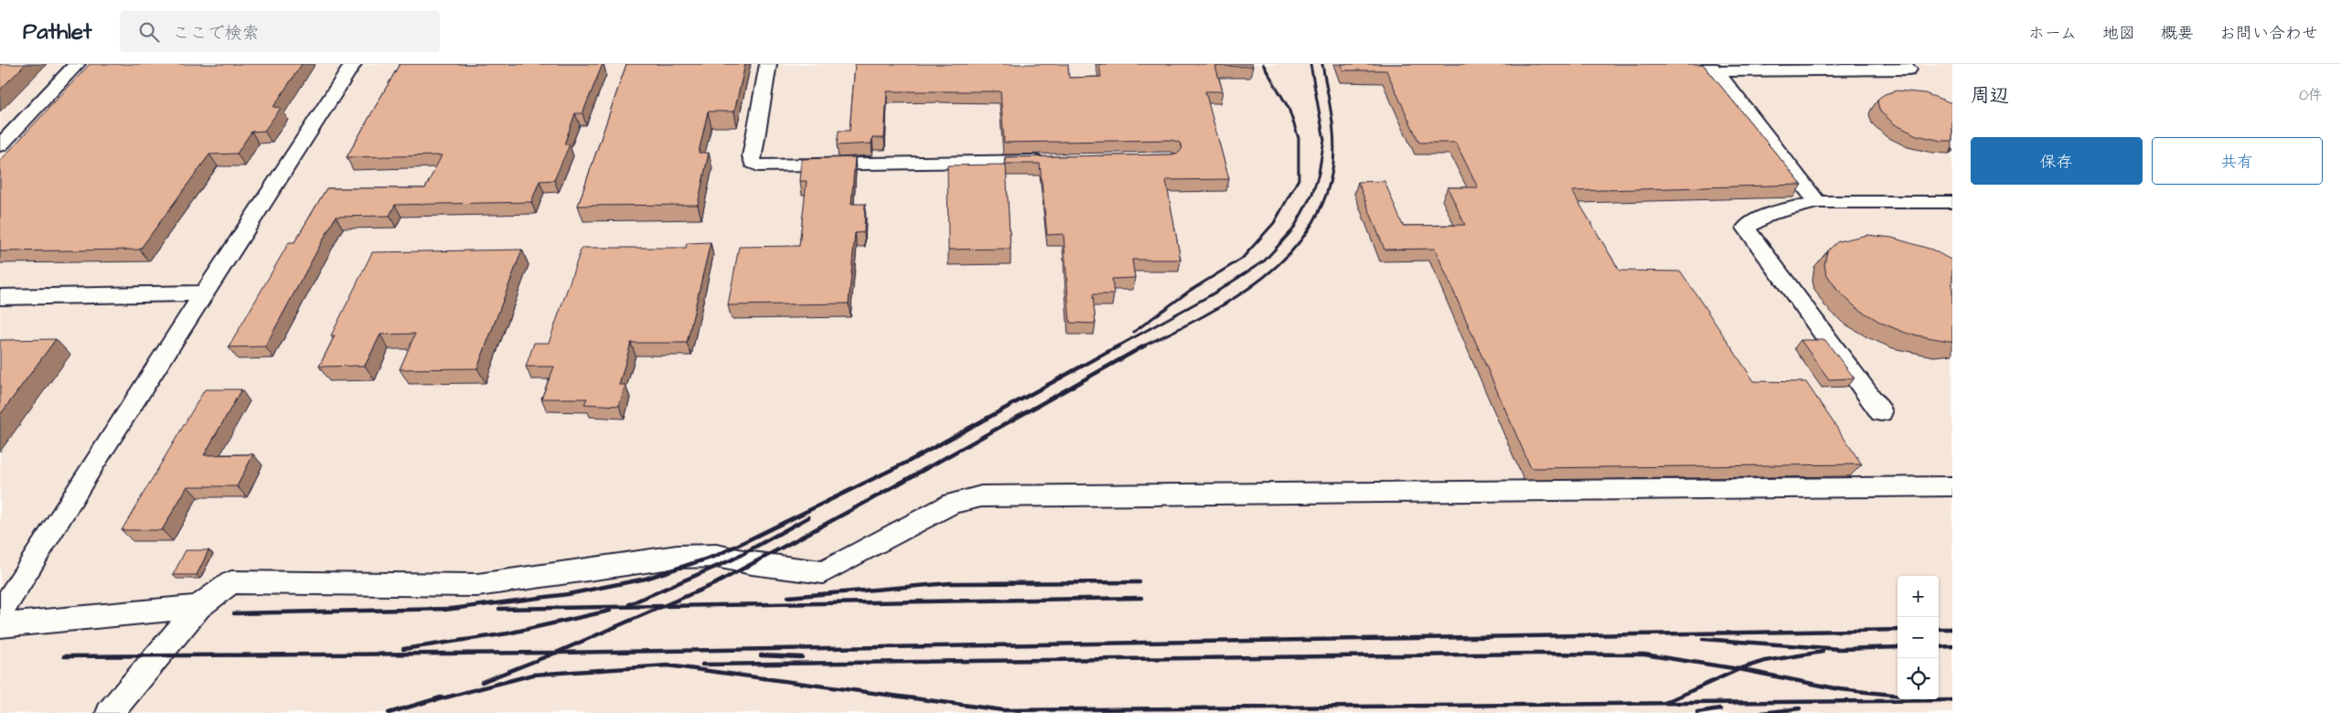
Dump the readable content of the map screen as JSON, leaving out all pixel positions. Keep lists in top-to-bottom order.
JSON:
{
  "page": {
    "header": "Pathlet",
    "search": "ここで検索",
    "nav": [
      "ホーム",
      "地図",
      "概要",
      "お問い合わせ"
    ],
    "heading": ["周辺", "0件"],
    "buttons": ["保存", "共有"],
    "map_buttons": ["+", "−"]
  }
}
